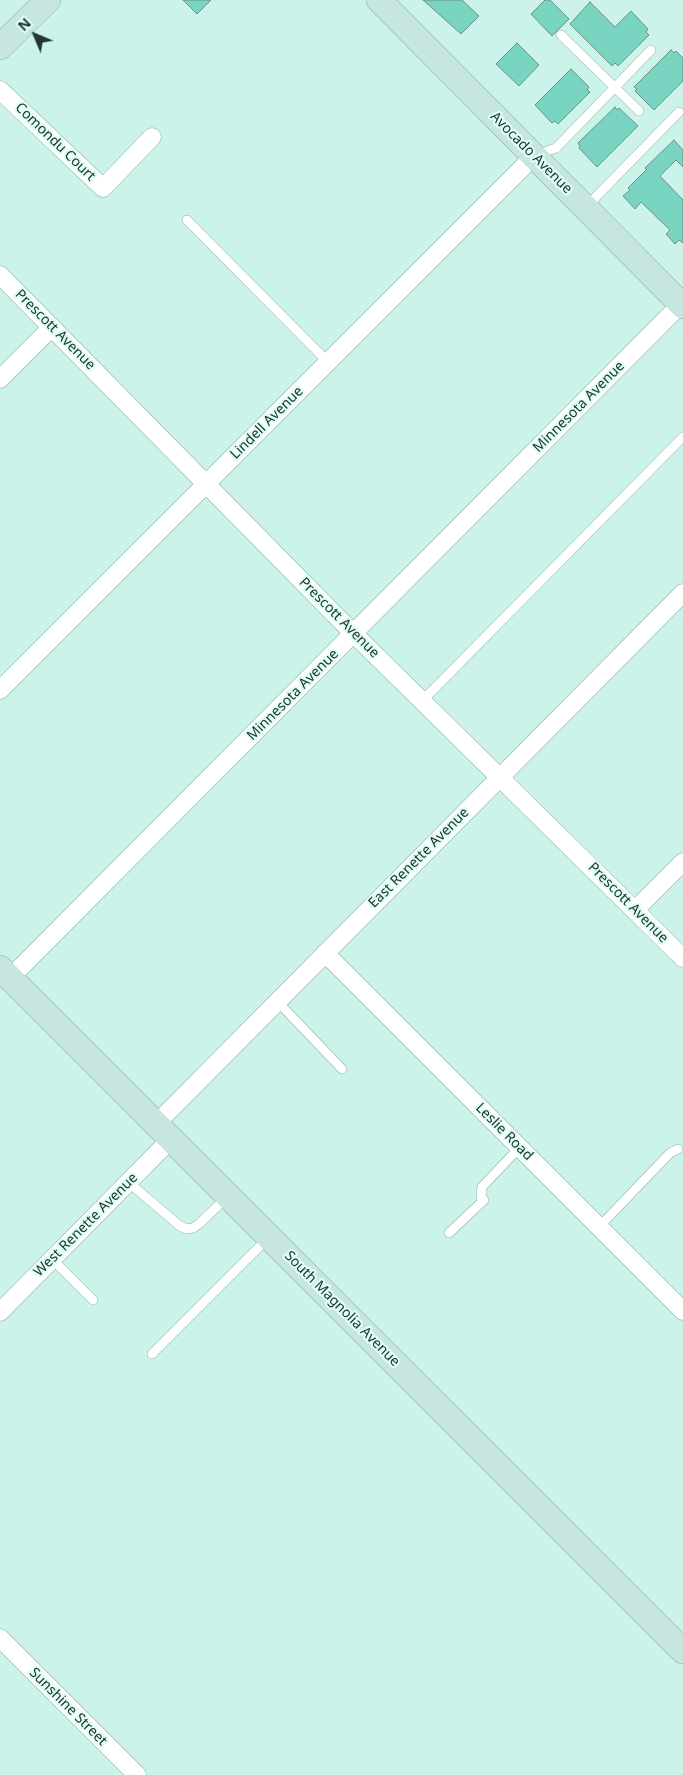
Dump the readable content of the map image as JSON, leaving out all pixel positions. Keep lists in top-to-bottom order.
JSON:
{
  "streets": {
    "main road": ["Avocado Avenue", "South Magnolia Avenue"],
    "street": [
      "Comondu Court",
      "Prescott Avenue",
      "Minnesota Avenue",
      "Lindell Avenue",
      "East Renette Avenue",
      "Leslie Road",
      "West Renette Avenue",
      "Sunshine Street"
    ]
  },
  "crossings": [
    ["Avocado Avenue", "Minnesota Avenue"],
    ["Avocado Avenue", "Lindell Avenue"],
    ["Prescott Avenue", "Minnesota Avenue"],
    ["Prescott Avenue", "Lindell Avenue"],
    ["Prescott Avenue", "East Renette Avenue"],
    ["Minnesota Avenue", "South Magnolia Avenue"],
    ["East Renette Avenue", "Leslie Road"],
    ["East Renette Avenue", "West Renette Avenue"],
    ["East Renette Avenue", "South Magnolia Avenue"],
    ["West Renette Avenue", "South Magnolia Avenue"]
  ],
  "north": "top left"
}
